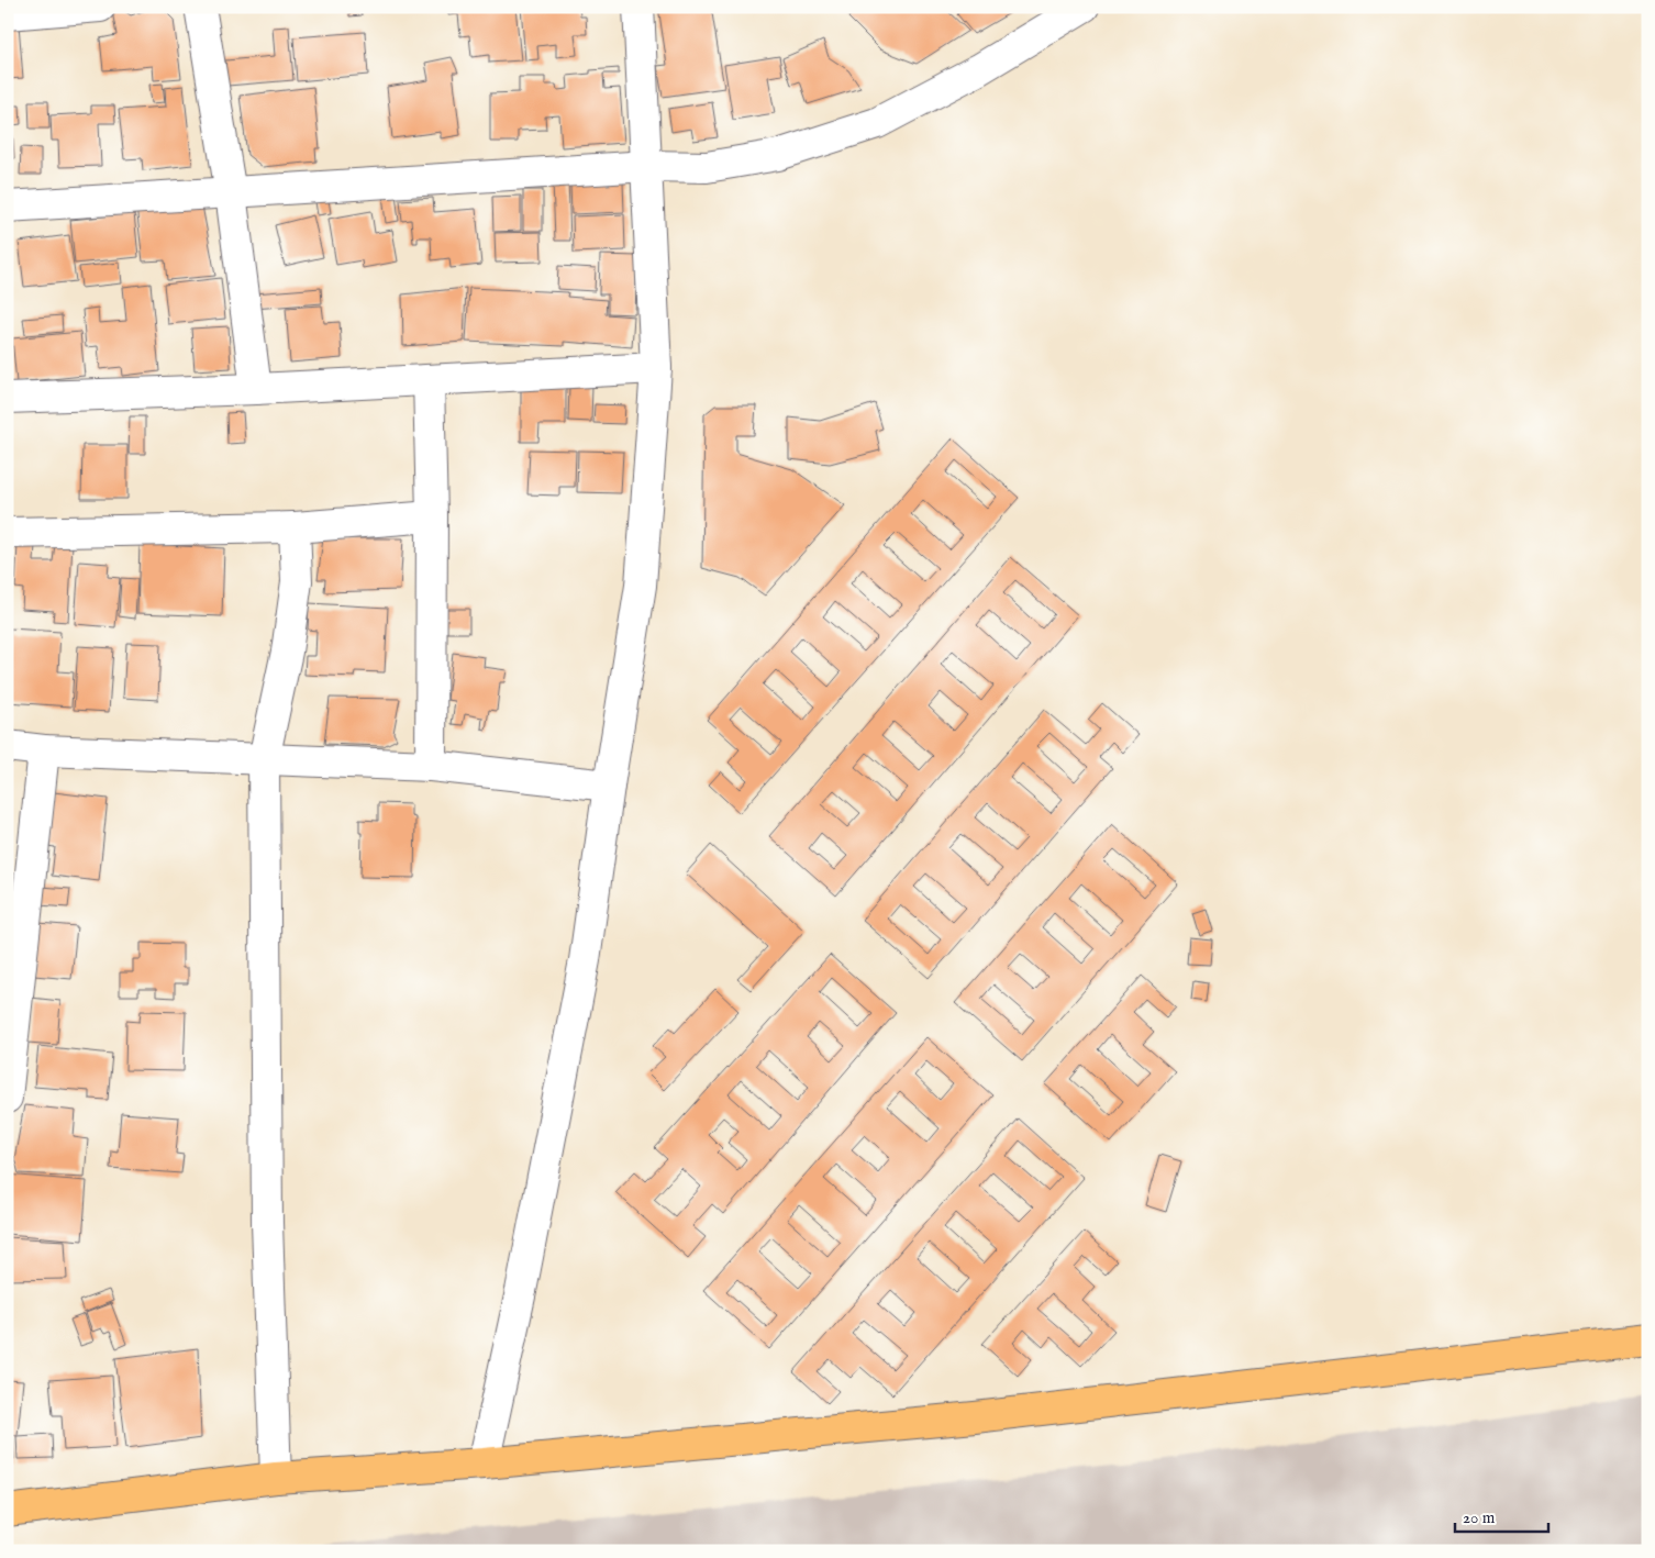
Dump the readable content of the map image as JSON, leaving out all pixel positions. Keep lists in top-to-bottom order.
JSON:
{
  "scale_bar": "20 m"
}
